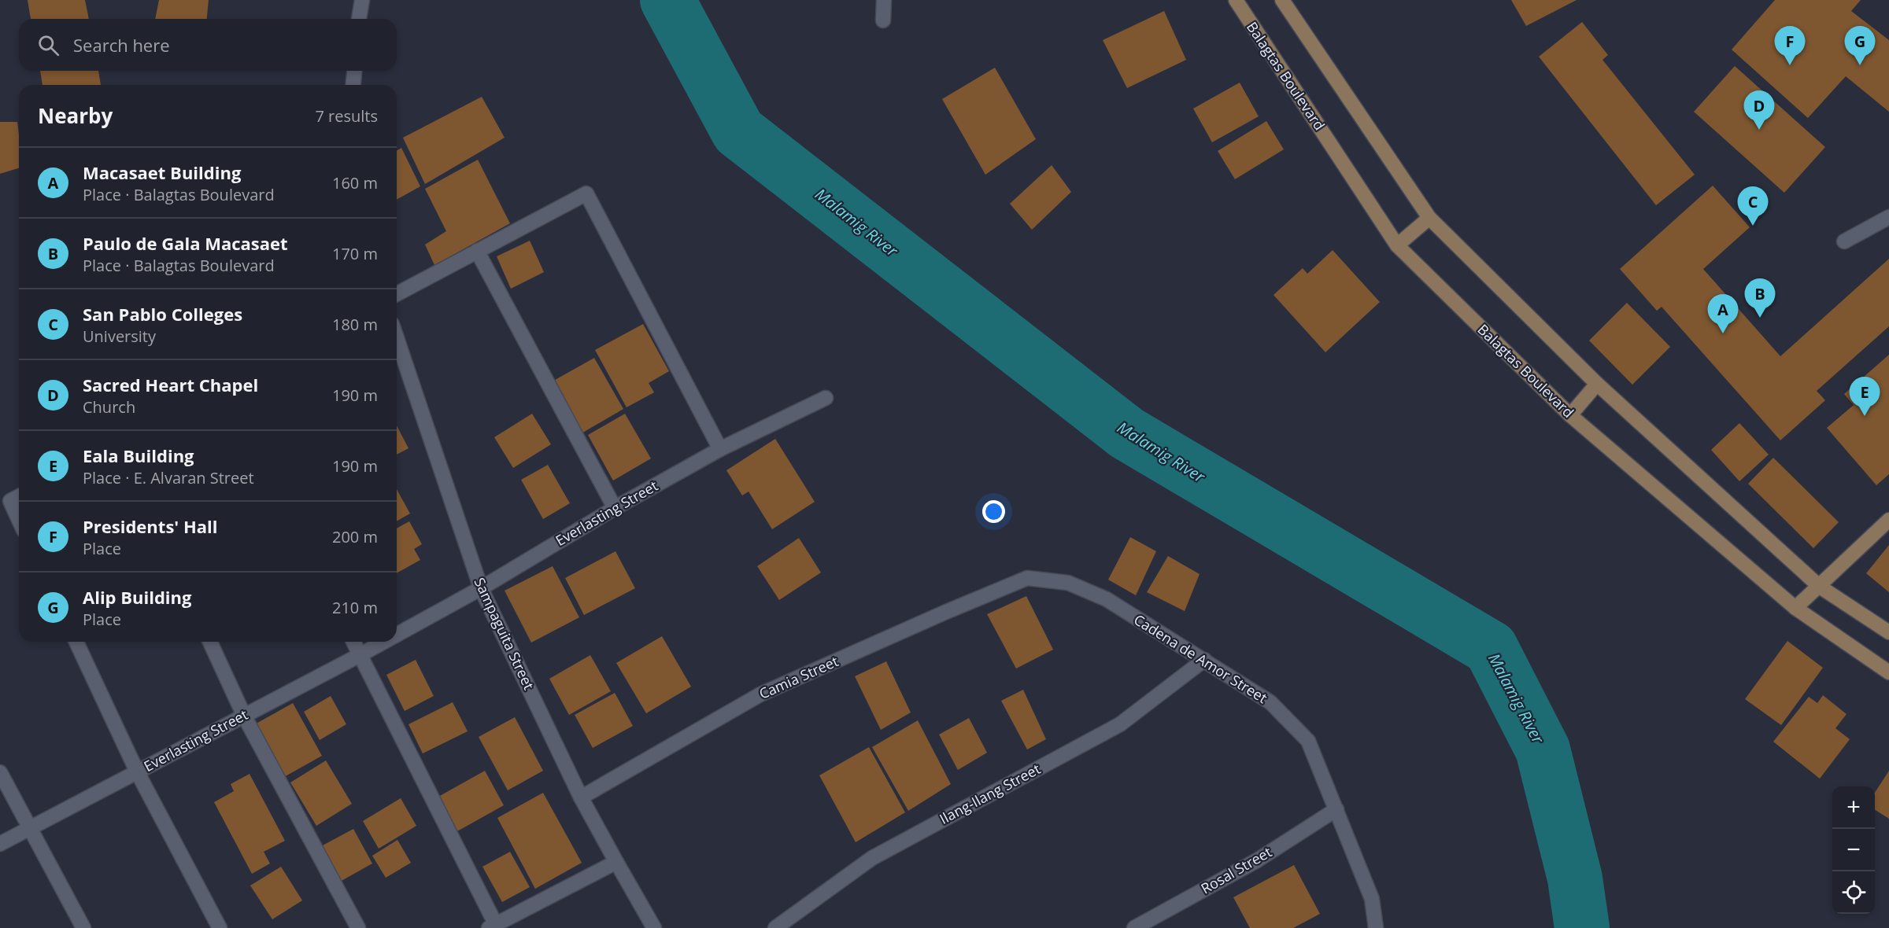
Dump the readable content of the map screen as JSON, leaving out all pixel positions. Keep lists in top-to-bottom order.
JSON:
{
  "streets": {
    "main road": ["Balagtas Boulevard"],
    "street": [
      "Everlasting Street",
      "Sampaguita Street",
      "Cadena de Amor Street",
      "Camia Street",
      "Ilang-Ilang Street",
      "Rosal Street"
    ]
  },
  "crossings": [
    ["Everlasting Street", "Sampaguita Street"],
    ["Sampaguita Street", "Camia Street"],
    ["Cadena de Amor Street", "Camia Street"],
    ["Cadena de Amor Street", "Ilang-Ilang Street"],
    ["Cadena de Amor Street", "Rosal Street"]
  ],
  "water": ["Malamig River"],
  "page": {
    "search": "Search here",
    "pins": [
      "F",
      "G",
      "D",
      "C",
      "B",
      "A",
      "E"
    ],
    "heading": ["Nearby", "7 results"],
    "list": [
      {
        "mark": "A",
        "name": "Macasaet Building",
        "note": "Place · Balagtas Boulevard",
        "value": "160 m"
      },
      {
        "mark": "B",
        "name": "Paulo de Gala Macasaet",
        "note": "Place · Balagtas Boulevard",
        "value": "170 m"
      },
      {
        "mark": "C",
        "name": "San Pablo Colleges",
        "note": "University",
        "value": "180 m"
      },
      {
        "mark": "D",
        "name": "Sacred Heart Chapel",
        "note": "Church",
        "value": "190 m"
      },
      {
        "mark": "E",
        "name": "Eala Building",
        "note": "Place · E. Alvaran Street",
        "value": "190 m"
      },
      {
        "mark": "F",
        "name": "Presidents' Hall",
        "note": "Place",
        "value": "200 m"
      },
      {
        "mark": "G",
        "name": "Alip Building",
        "note": "Place",
        "value": "210 m"
      }
    ],
    "map_buttons": ["+", "−"]
  }
}
